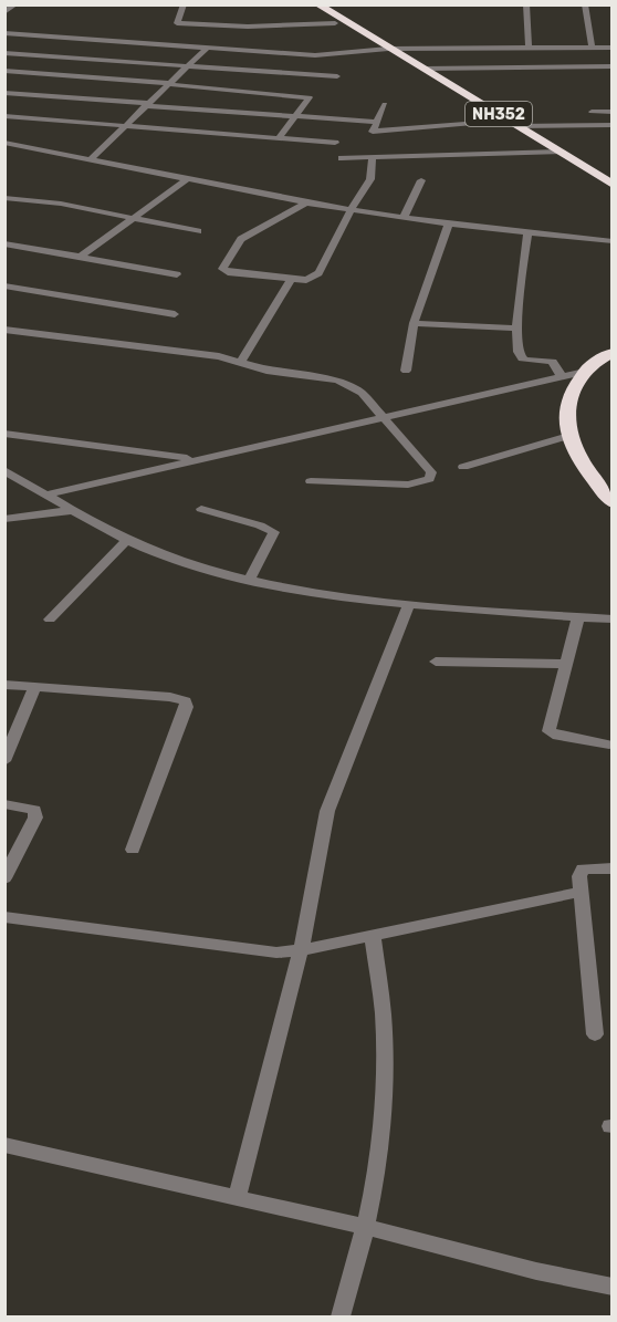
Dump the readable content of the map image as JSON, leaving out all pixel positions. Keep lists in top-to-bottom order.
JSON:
{
  "streets": {
    "highway": ["NH352"]
  }
}
